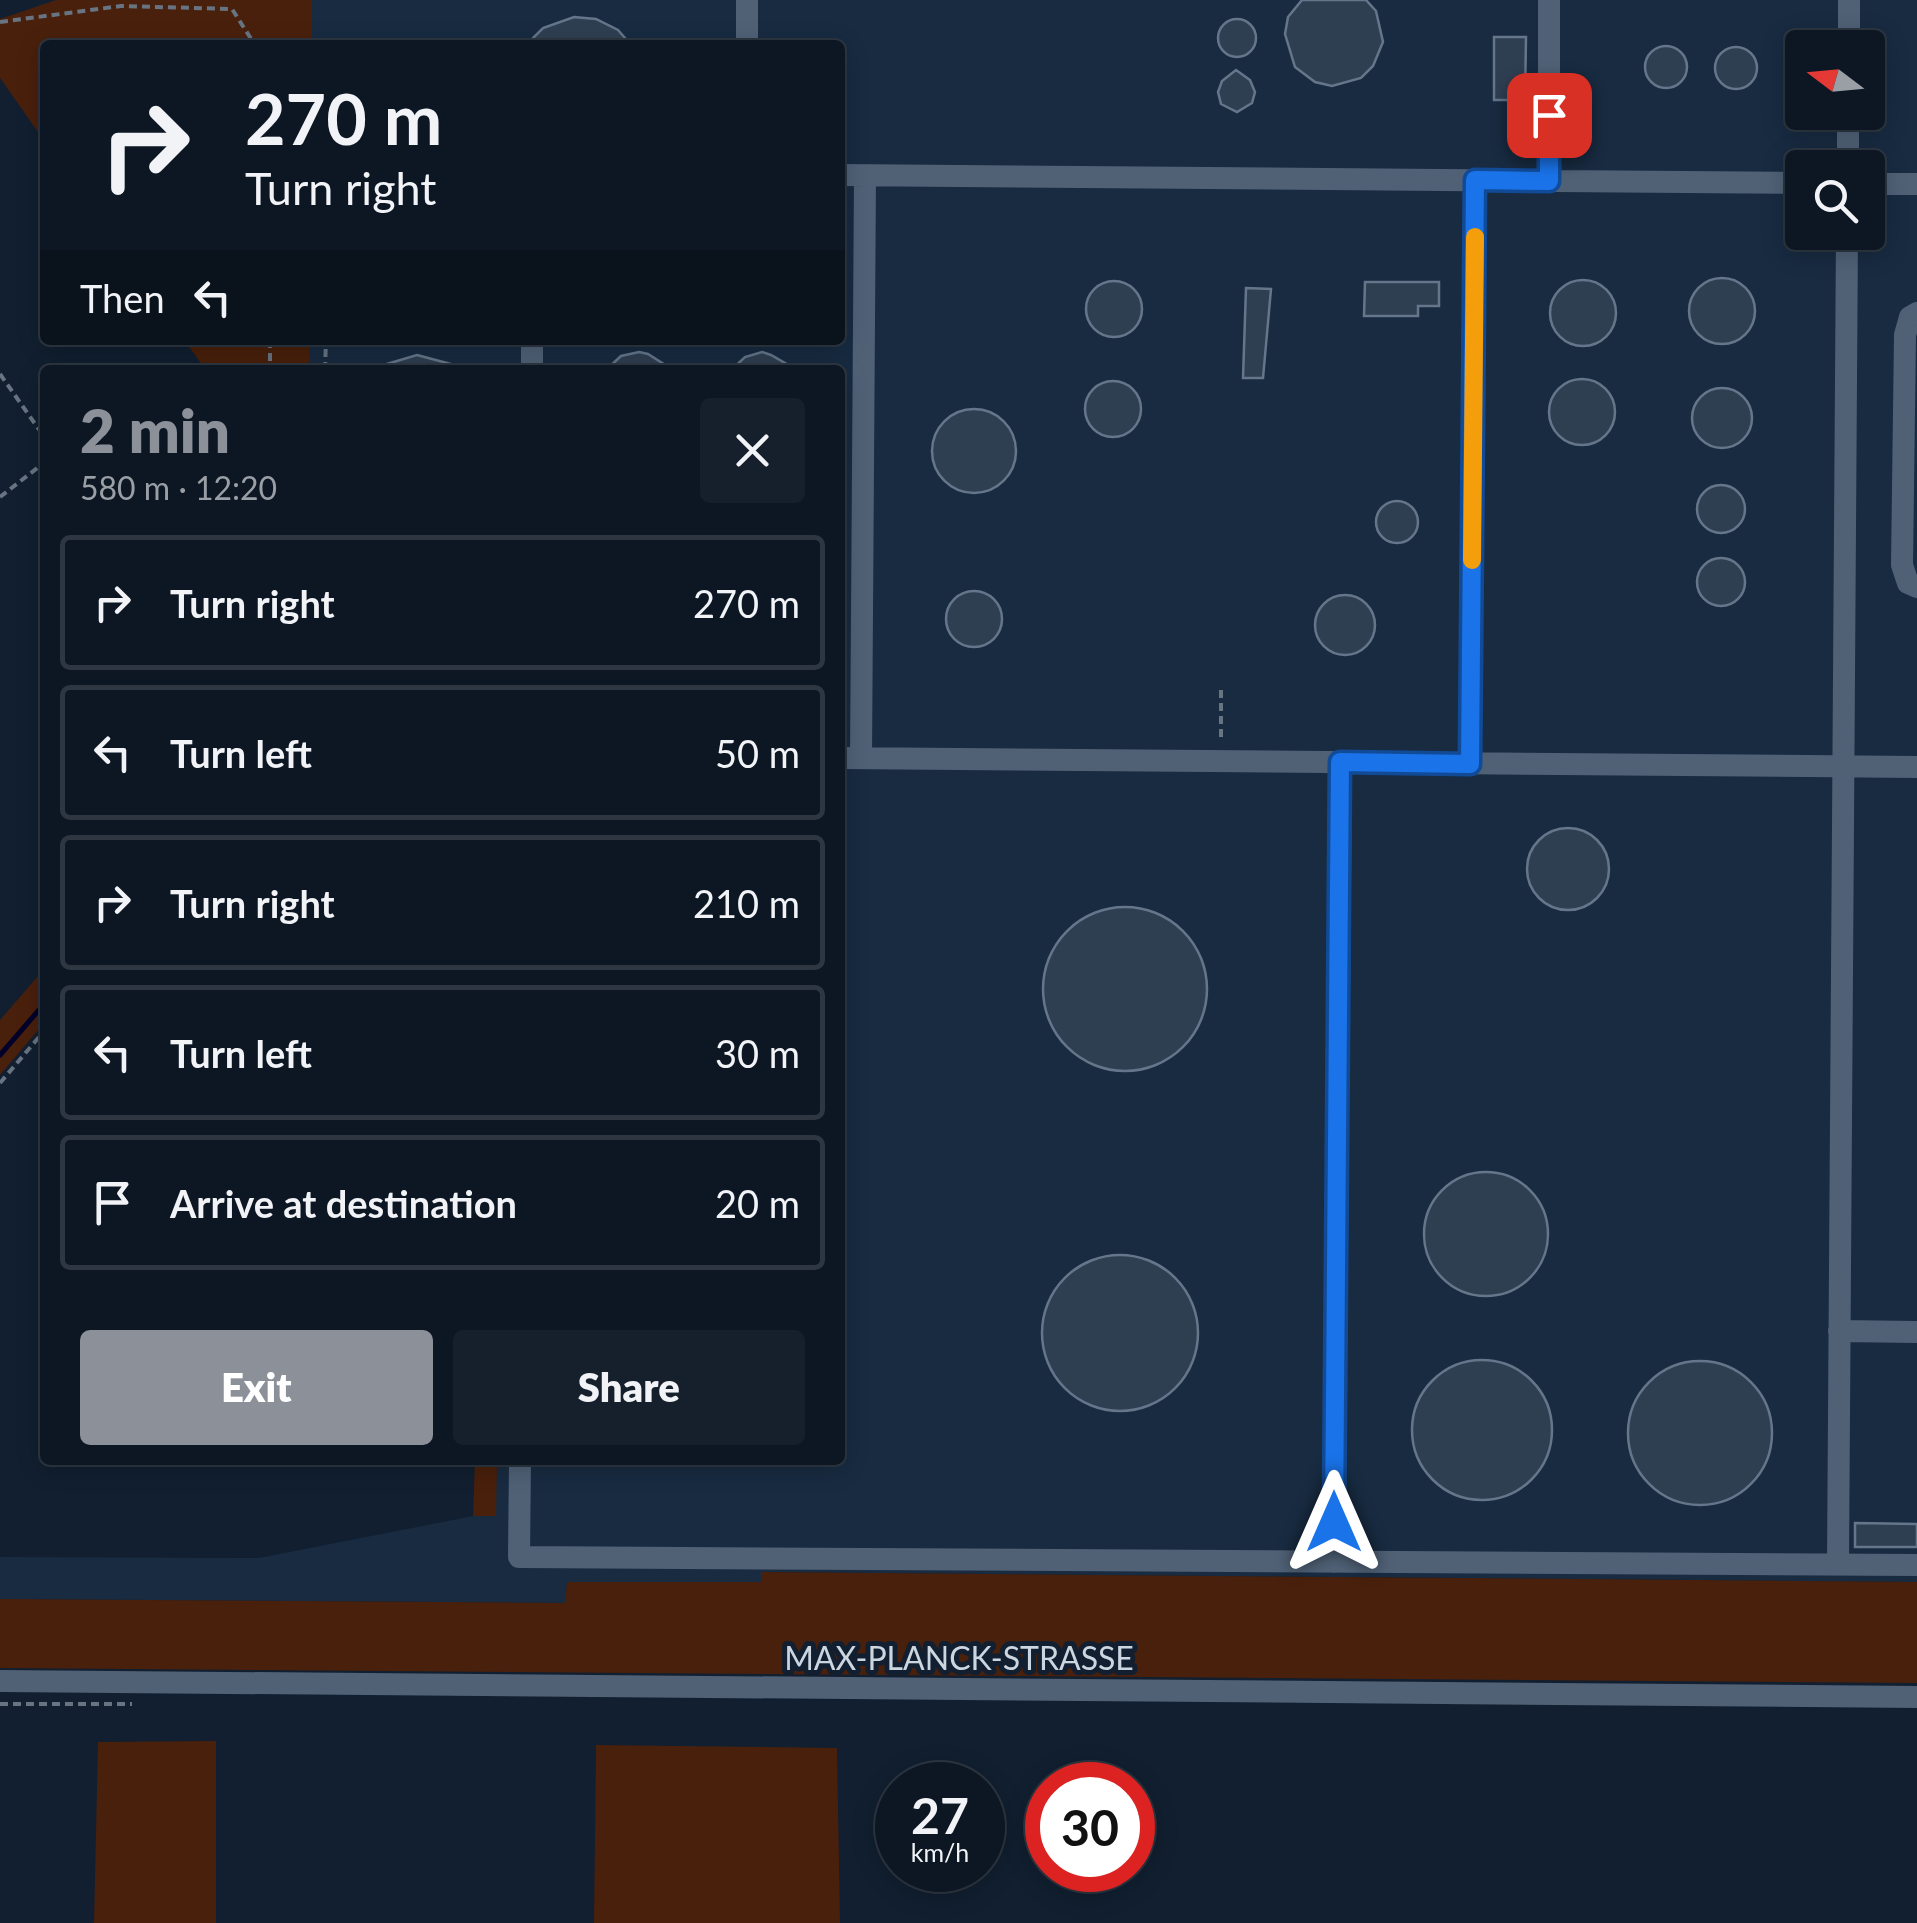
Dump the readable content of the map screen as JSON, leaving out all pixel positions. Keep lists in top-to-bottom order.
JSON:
{
  "streets": {
    "street": ["MAX-PLANCK-STRASSE"]
  },
  "north": "left",
  "page": {
    "turn": ["270 m", "Turn right"],
    "then": "Then",
    "heading": ["2 min", "580 m · 12:20"],
    "list": [
      {
        "name": "Turn right",
        "value": "270 m"
      },
      {
        "name": "Turn left",
        "value": "50 m"
      },
      {
        "name": "Turn right",
        "value": "210 m"
      },
      {
        "name": "Turn left",
        "value": "30 m"
      },
      {
        "name": "Arrive at destination",
        "value": "20 m"
      }
    ],
    "buttons": ["Exit", "Share"],
    "speed": "27 km/h",
    "limit": "30"
  }
}
